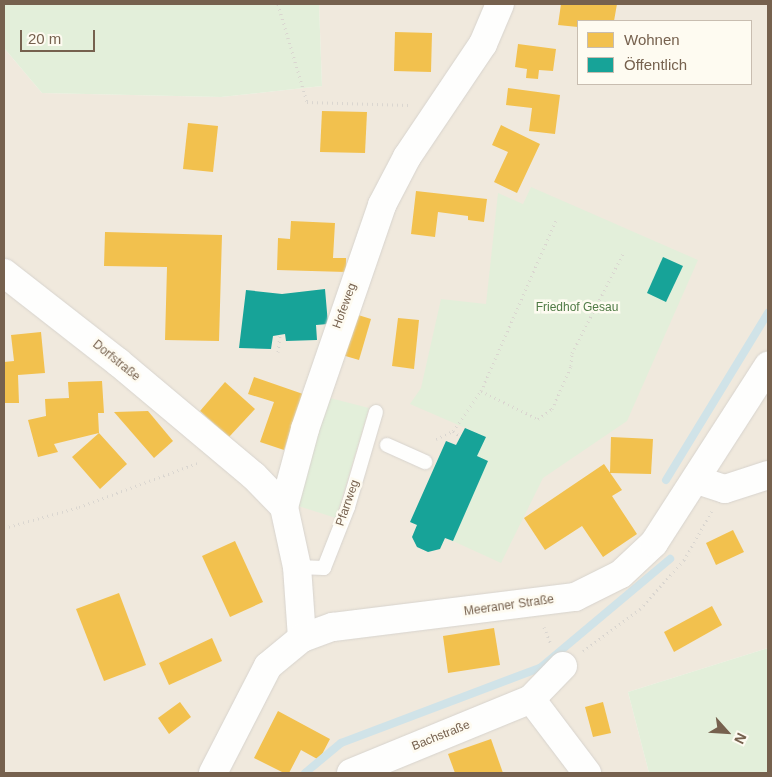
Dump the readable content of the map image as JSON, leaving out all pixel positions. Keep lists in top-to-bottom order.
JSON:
{
  "streets": {
    "street": [
      "Hofeweg",
      "Dorfstraße",
      "Meeraner Straße",
      "Bachstraße"
    ],
    "lane": ["Pfarrweg"]
  },
  "crossings": [
    ["Hofeweg", "Dorfstraße"],
    ["Hofeweg", "Pfarrweg"],
    ["Hofeweg", "Meeraner Straße"]
  ],
  "parks": ["Friedhof Gesau"],
  "legend": ["Wohnen", "Öffentlich"],
  "scale_bar": "20 m",
  "north": "bottom right"
}
